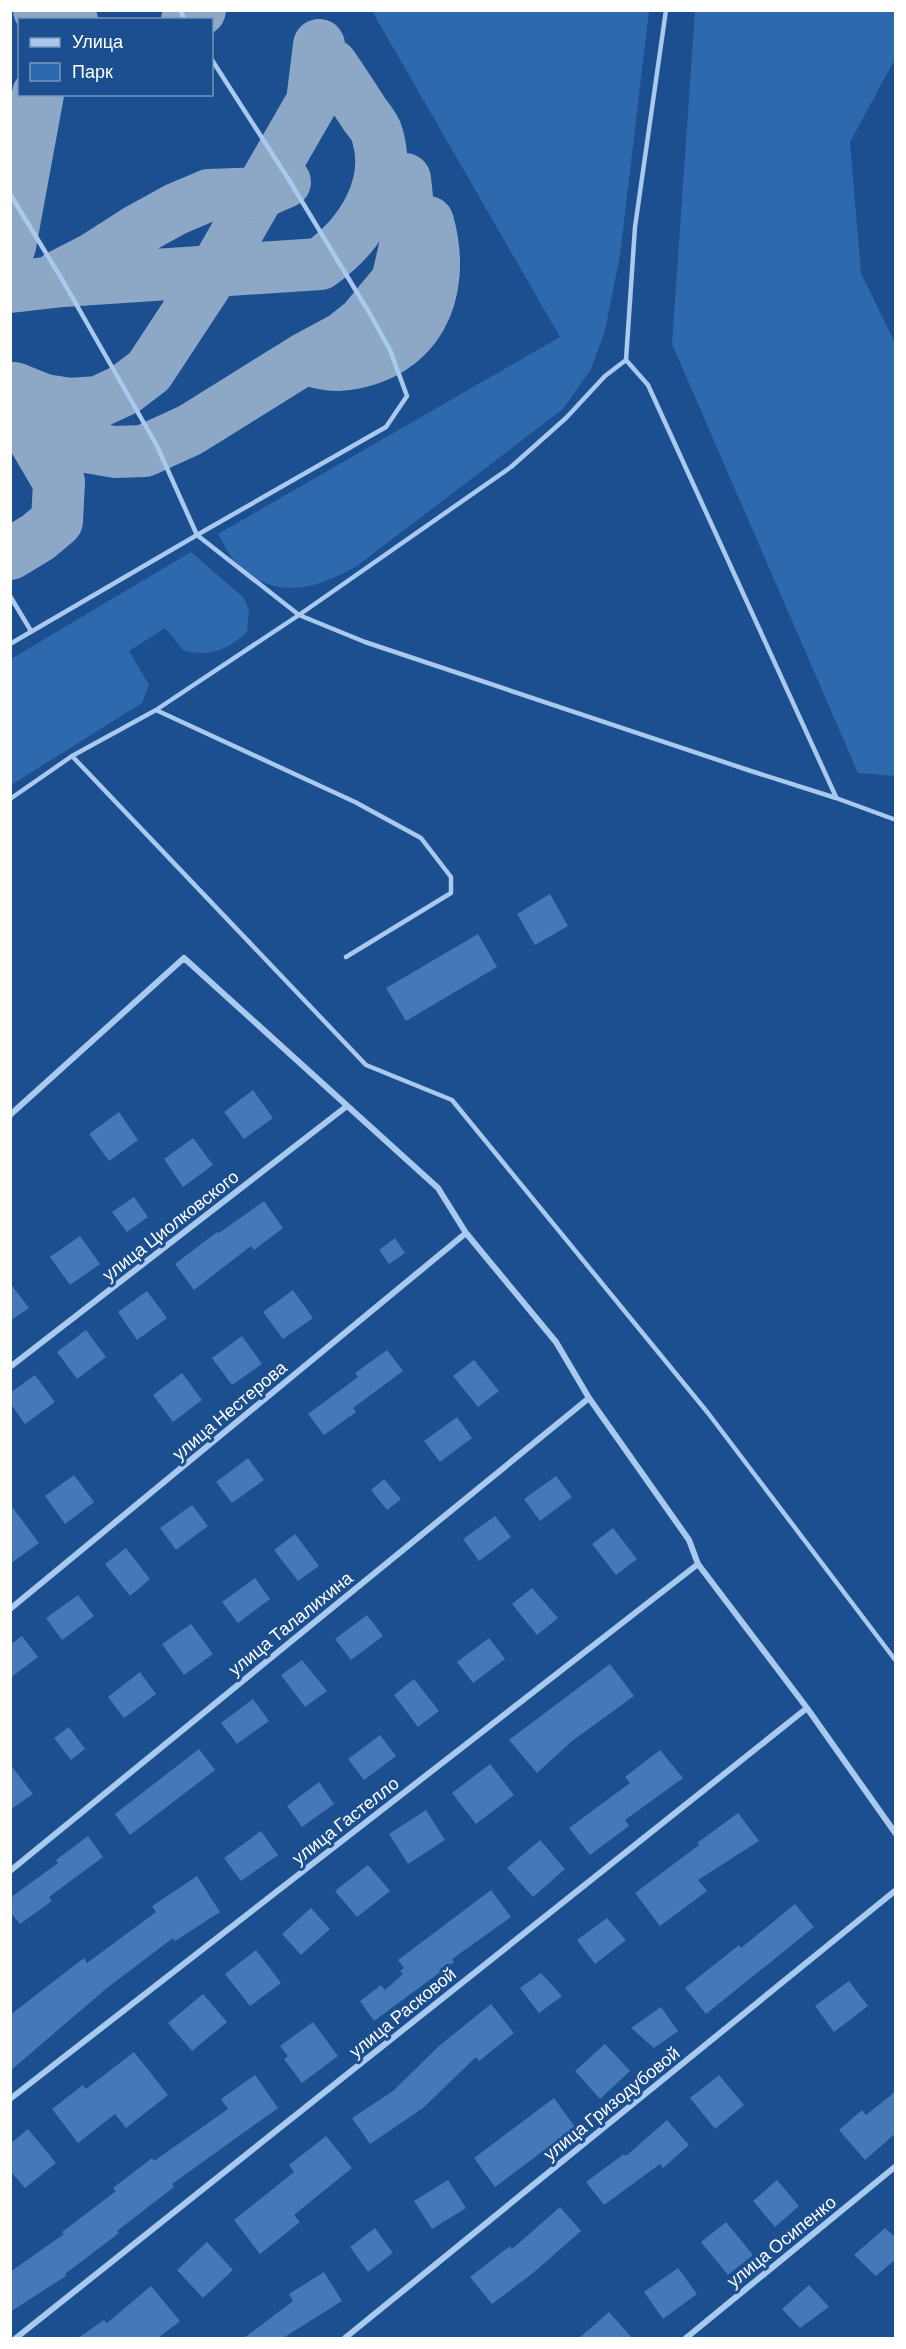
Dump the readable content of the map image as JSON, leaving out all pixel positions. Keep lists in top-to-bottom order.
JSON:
{
  "streets": {
    "street": [
      "улица Циолковского",
      "улица Нестерова",
      "улица Талалихина",
      "улица Гастелло",
      "улица Расковой",
      "улица Гризодубовой",
      "улица Осипенко"
    ]
  },
  "legend": ["Улица", "Парк"]
}
